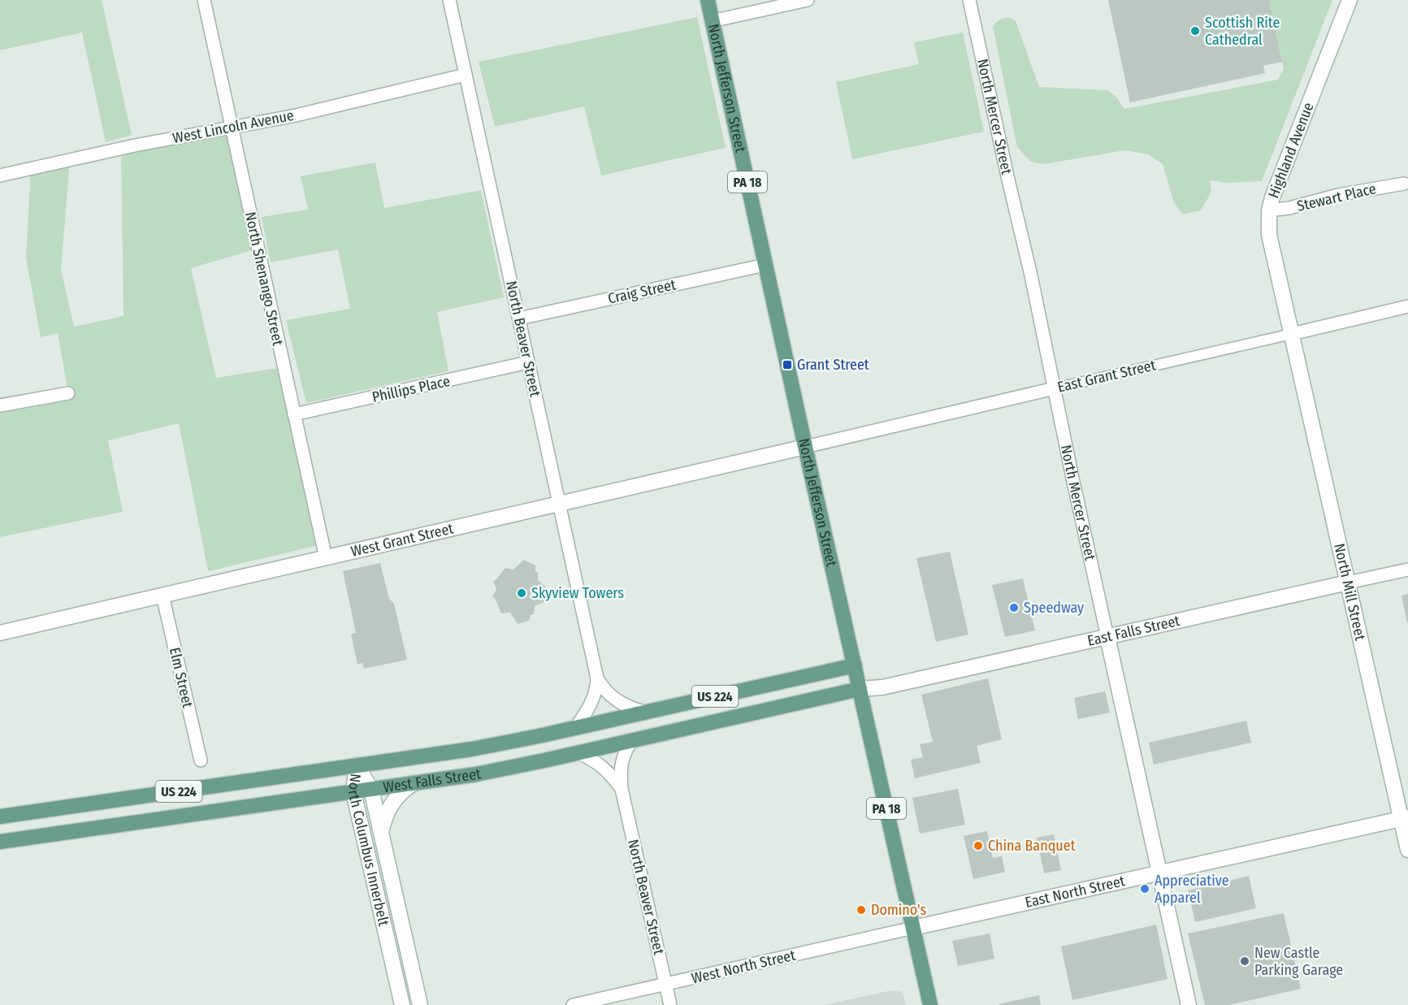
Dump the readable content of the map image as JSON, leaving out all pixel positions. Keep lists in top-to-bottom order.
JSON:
{
  "streets": {
    "main road": [
      "North Jefferson Street",
      "PA 18",
      "US 224",
      "West Falls Street"
    ],
    "street": [
      "North Mercer Street",
      "West Lincoln Avenue",
      "Highland Avenue",
      "Stewart Place",
      "North Shenango Street",
      "Craig Street",
      "North Beaver Street",
      "East Grant Street",
      "Phillips Place",
      "West Grant Street",
      "North Mill Street",
      "East Falls Street",
      "Elm Street",
      "North Columbus Innerbelt",
      "East North Street",
      "West North Street"
    ]
  },
  "crossings": [
    ["North Jefferson Street", "Craig Street"],
    ["North Jefferson Street", "East Grant Street"],
    ["North Jefferson Street", "West Grant Street"],
    ["North Jefferson Street", "East Falls Street"],
    ["North Jefferson Street", "West Falls Street"],
    ["North Jefferson Street", "East North Street"],
    ["North Jefferson Street", "West North Street"],
    ["North Mercer Street", "East Grant Street"],
    ["North Mercer Street", "East Falls Street"],
    ["North Mercer Street", "East North Street"],
    ["West Lincoln Avenue", "North Shenango Street"],
    ["West Lincoln Avenue", "North Beaver Street"],
    ["Highland Avenue", "Stewart Place"],
    ["Highland Avenue", "East Grant Street"],
    ["Highland Avenue", "North Mill Street"],
    ["North Shenango Street", "Phillips Place"],
    ["North Shenango Street", "West Grant Street"],
    ["Craig Street", "North Beaver Street"],
    ["North Beaver Street", "Phillips Place"],
    ["North Beaver Street", "West Grant Street"],
    ["North Beaver Street", "West Falls Street"],
    ["North Beaver Street", "West North Street"],
    ["East Grant Street", "West Grant Street"],
    ["East Grant Street", "North Mill Street"],
    ["West Grant Street", "Elm Street"],
    ["North Mill Street", "East Falls Street"],
    ["North Mill Street", "East North Street"],
    ["East Falls Street", "West Falls Street"],
    ["West Falls Street", "North Columbus Innerbelt"],
    ["East North Street", "West North Street"]
  ],
  "places": {
    "other": [
      "Scottish Rite Cathedral",
      "Skyview Towers",
      "Speedway",
      "China Banquet",
      "Appreciative Apparel",
      "Domino's",
      "New Castle Parking Garage"
    ],
    "transit": ["Grant Street"]
  }
}
